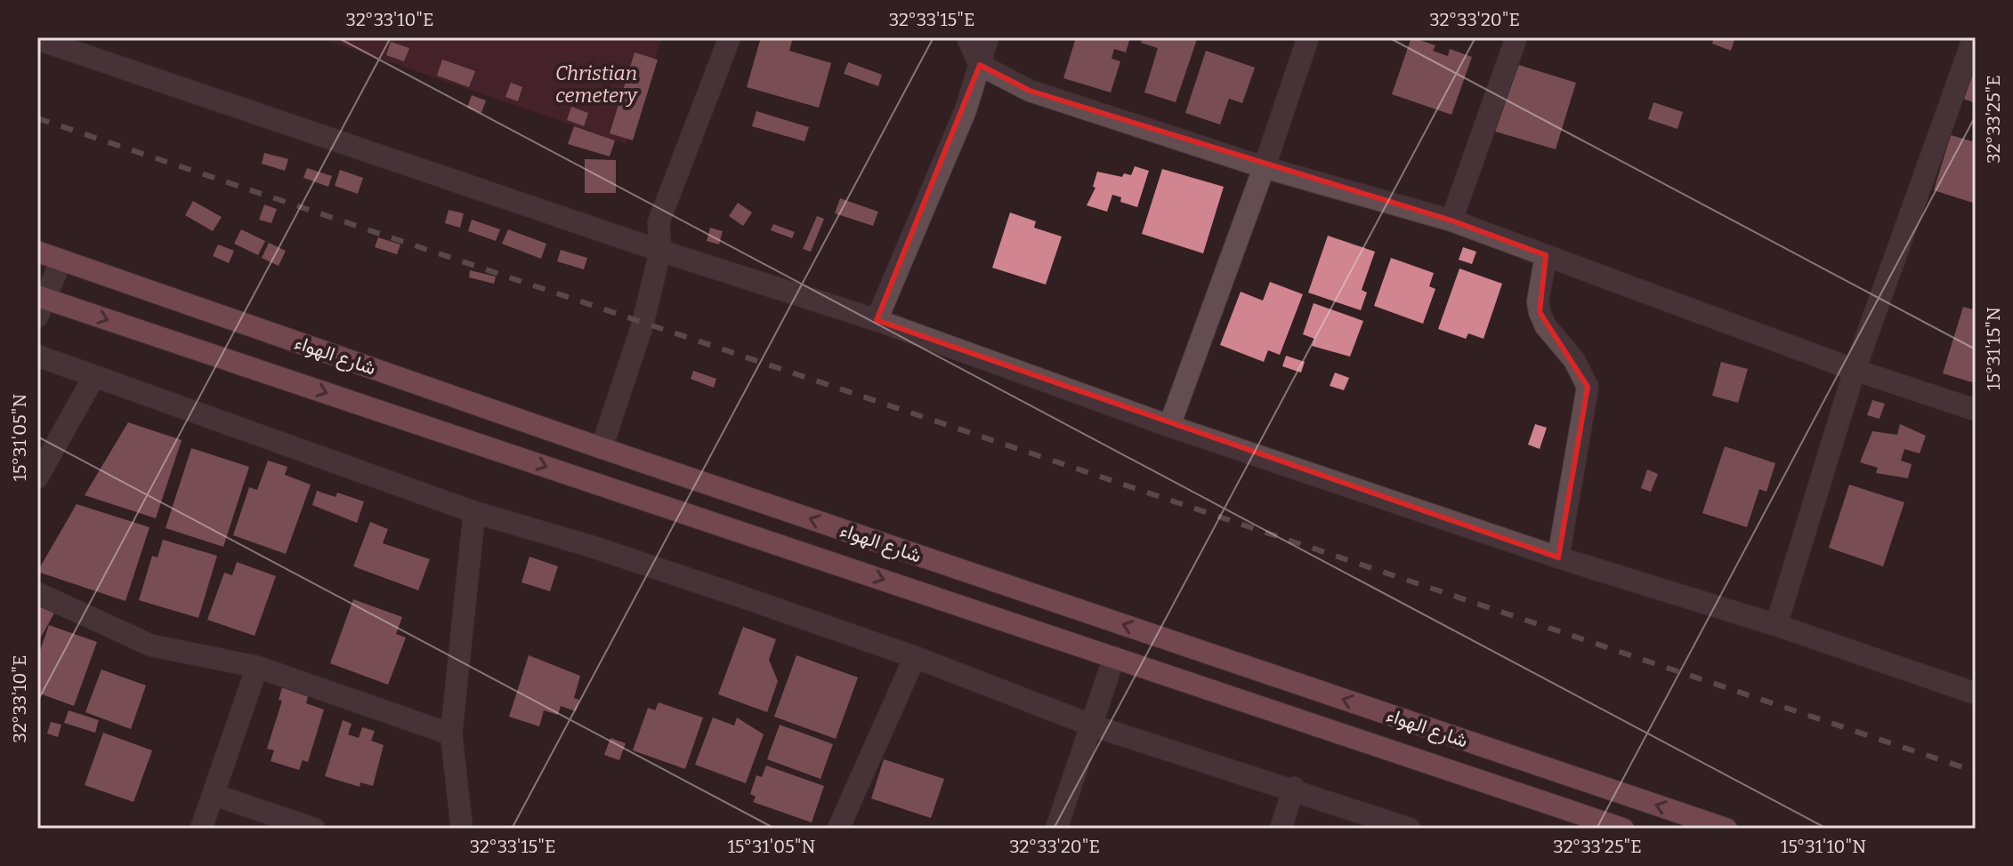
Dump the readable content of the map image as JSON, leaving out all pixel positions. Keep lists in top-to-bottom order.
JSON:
{
  "streets": {
    "highway": ["شارع الهواء"]
  },
  "parks": ["Christian cemetery"],
  "coordinates": [
    "32°33'10\"E",
    "32°33'15\"E",
    "32°33'20\"E",
    "32°33'25\"E",
    "15°31'15\"N",
    "15°31'05\"N",
    "15°31'10\"N"
  ]
}
